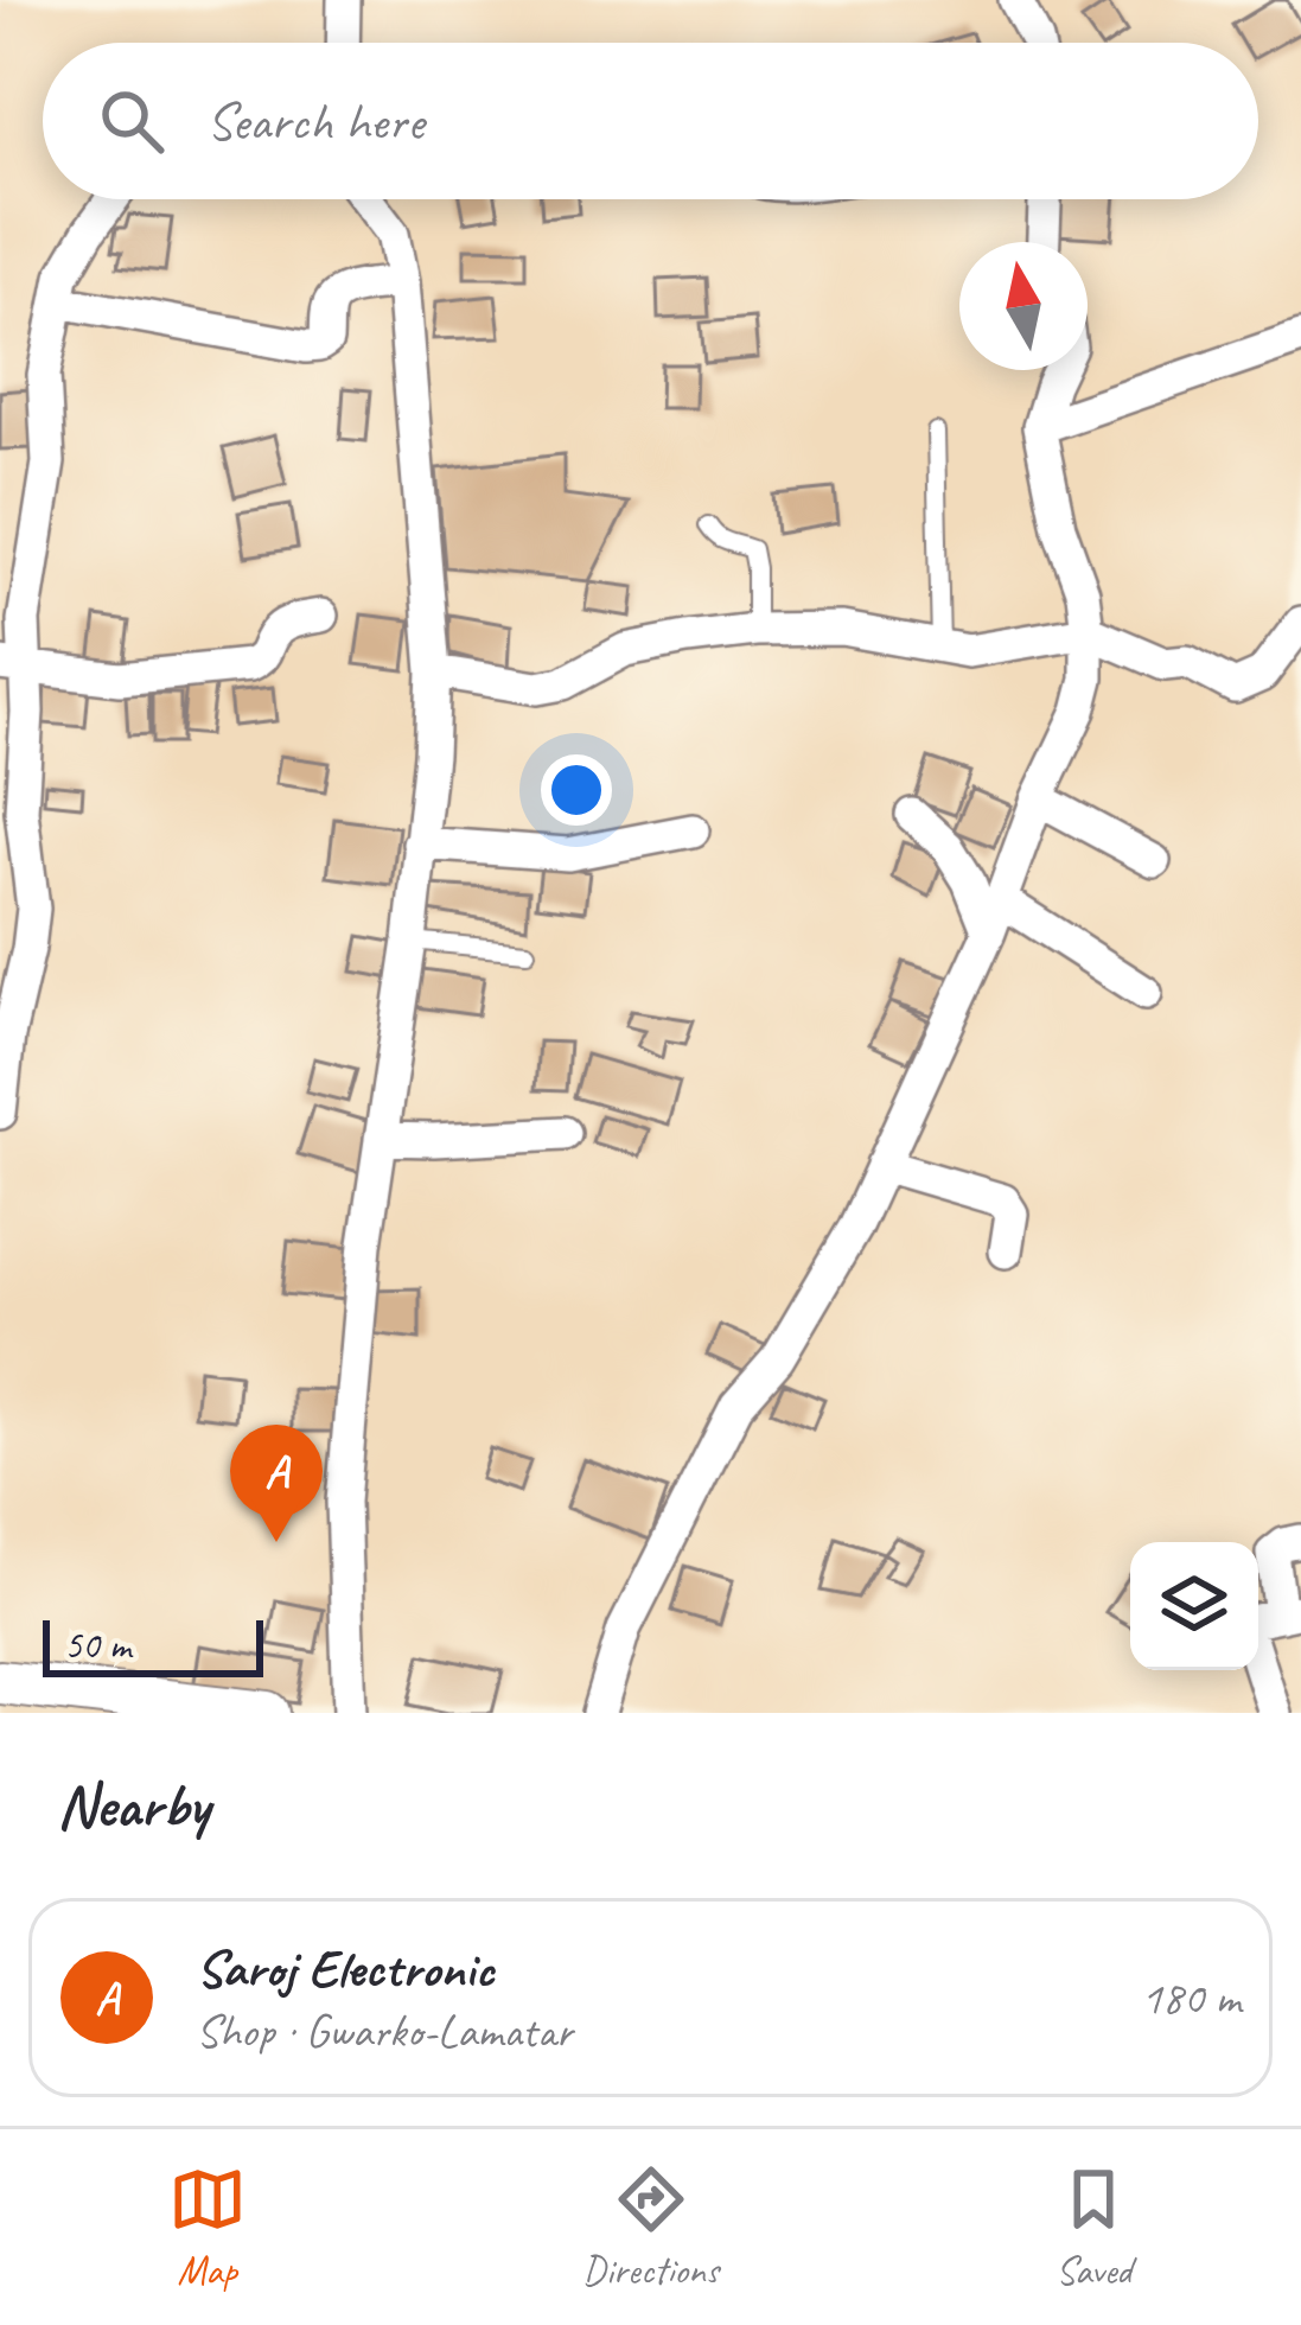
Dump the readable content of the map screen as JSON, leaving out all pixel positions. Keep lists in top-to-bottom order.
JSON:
{
  "scale_bar": "50 m",
  "north": "top",
  "page": {
    "search": "Search here",
    "pins": "A",
    "scale": "50 m",
    "heading": "Nearby",
    "list": [
      {
        "mark": "A",
        "name": "Saroj Electronic",
        "note": "Shop · Gwarko-Lamatar",
        "value": "180 m"
      }
    ],
    "nav": ["Map", "Directions", "Saved"]
  }
}
